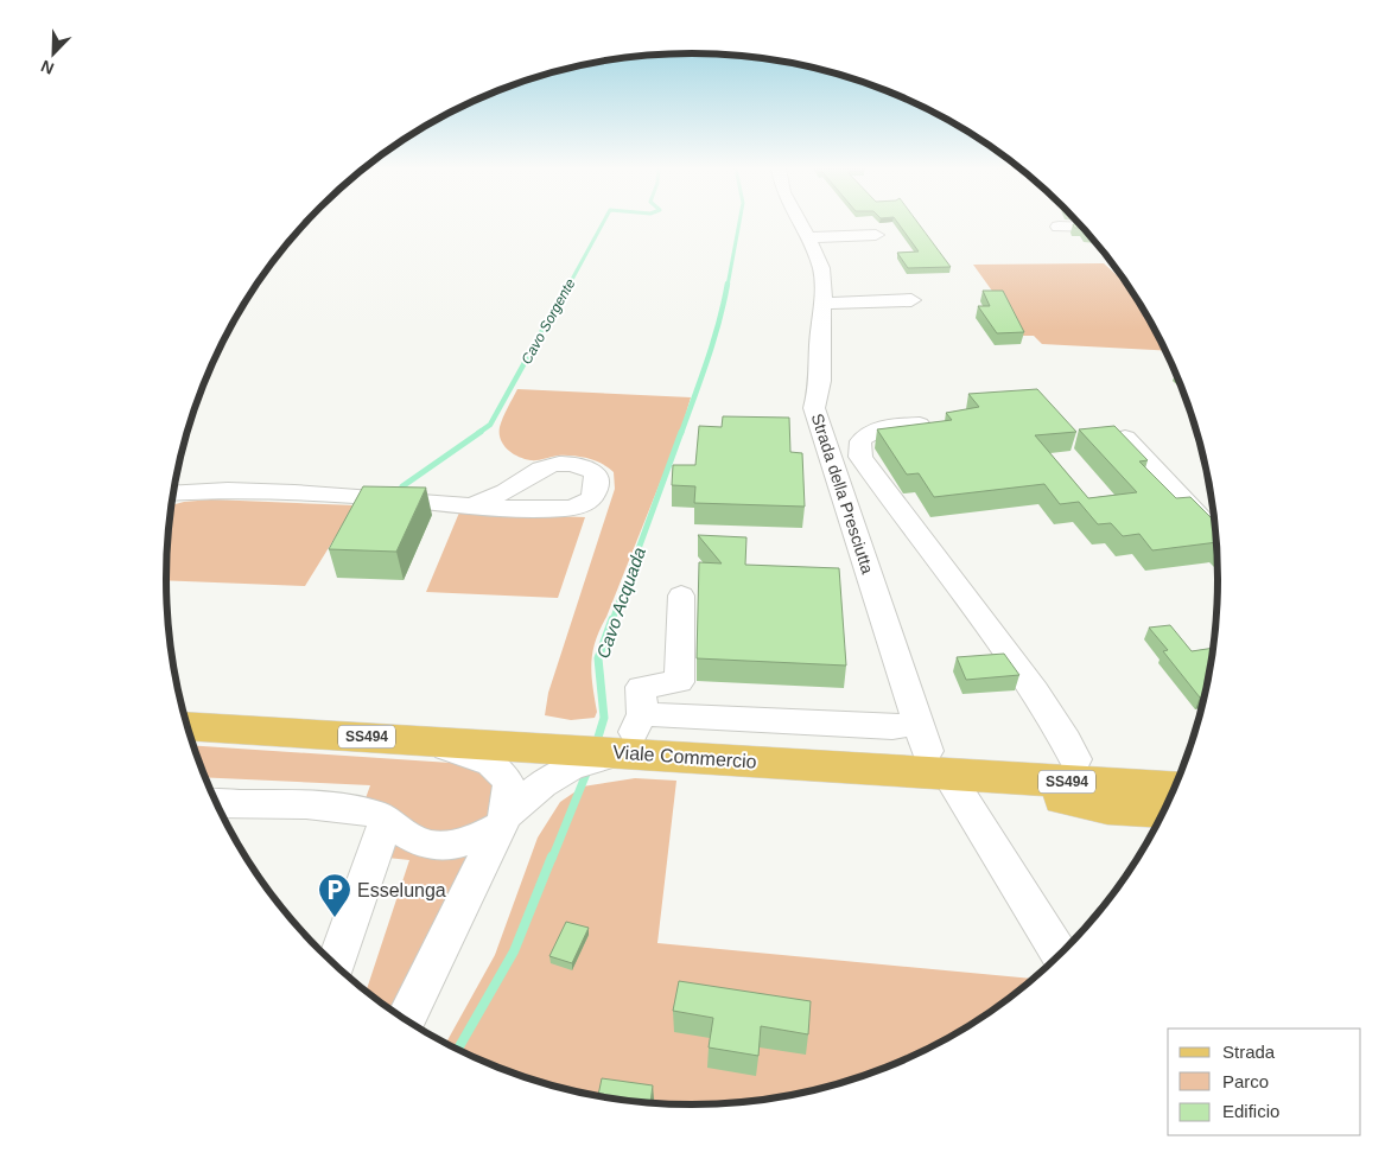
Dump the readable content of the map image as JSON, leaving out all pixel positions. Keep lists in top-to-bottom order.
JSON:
{
  "streets": {
    "main road": ["SS494", "Viale Commercio"],
    "street": ["Strada della Presciutta"]
  },
  "crossings": [
    ["Strada della Presciutta", "Viale Commercio"]
  ],
  "water": ["Cavo Sorgente", "Cavo Acquada"],
  "places": {
    "parking": ["Esselunga"]
  },
  "legend": ["Strada", "Parco", "Edificio"],
  "north": "bottom left"
}
